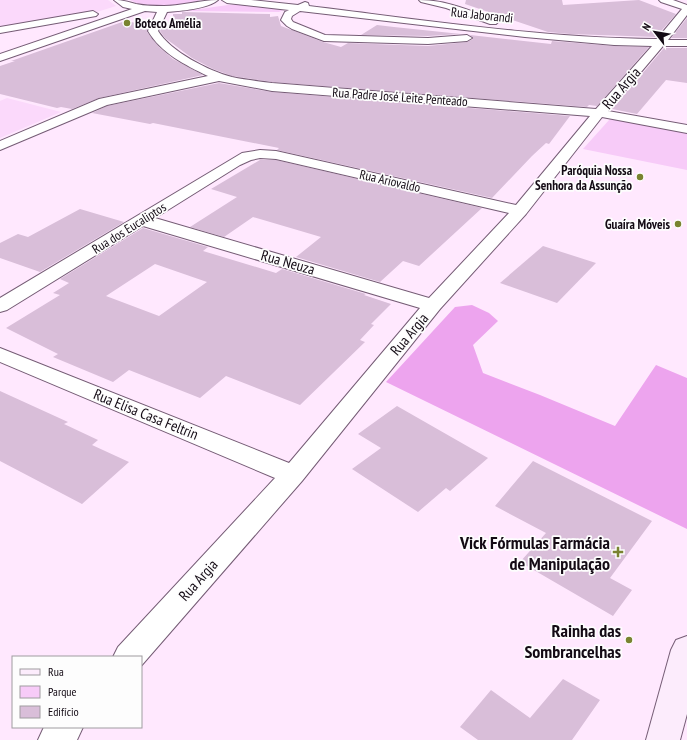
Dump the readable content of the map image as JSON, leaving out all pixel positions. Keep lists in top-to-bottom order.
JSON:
{
  "streets": {
    "street": [
      "Rua Jaborandi",
      "Rua Argia",
      "Rua Padre José Leite Penteado",
      "Rua Ariovaldo",
      "Rua dos Eucaliptos",
      "Rua Neuza",
      "Rua Elisa Casa Feltrin"
    ]
  },
  "crossings": [
    ["Rua Jaborandi", "Rua Argia"],
    ["Rua Argia", "Rua Padre José Leite Penteado"],
    ["Rua Argia", "Rua Ariovaldo"],
    ["Rua Argia", "Rua Neuza"],
    ["Rua Argia", "Rua Elisa Casa Feltrin"],
    ["Rua Ariovaldo", "Rua dos Eucaliptos"],
    ["Rua dos Eucaliptos", "Rua Neuza"]
  ],
  "places": {
    "other": [
      "Boteco Amélia",
      "Paróquia Nossa Senhora da Assunção",
      "Guaíra Móveis",
      "Rainha das Sombrancelhas"
    ],
    "health": ["Vick Fórmulas Farmácia de Manipulação"]
  },
  "legend": ["Rua", "Parque", "Edifício"],
  "north": "top left"
}
